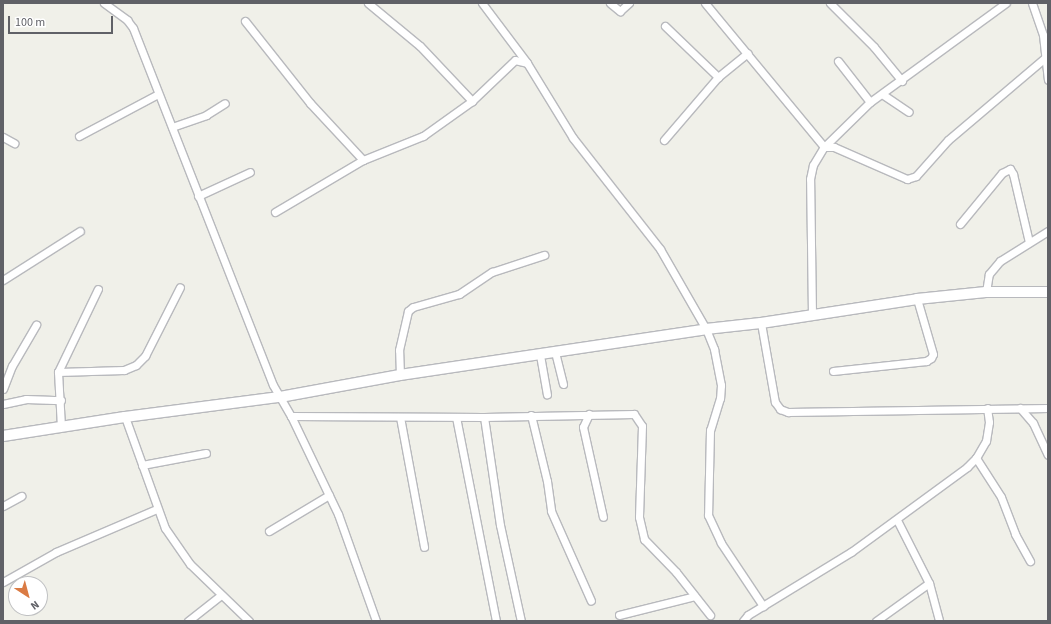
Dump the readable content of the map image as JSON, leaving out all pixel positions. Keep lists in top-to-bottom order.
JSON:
{
  "scale_bar": "100 m",
  "north": "bottom right"
}
